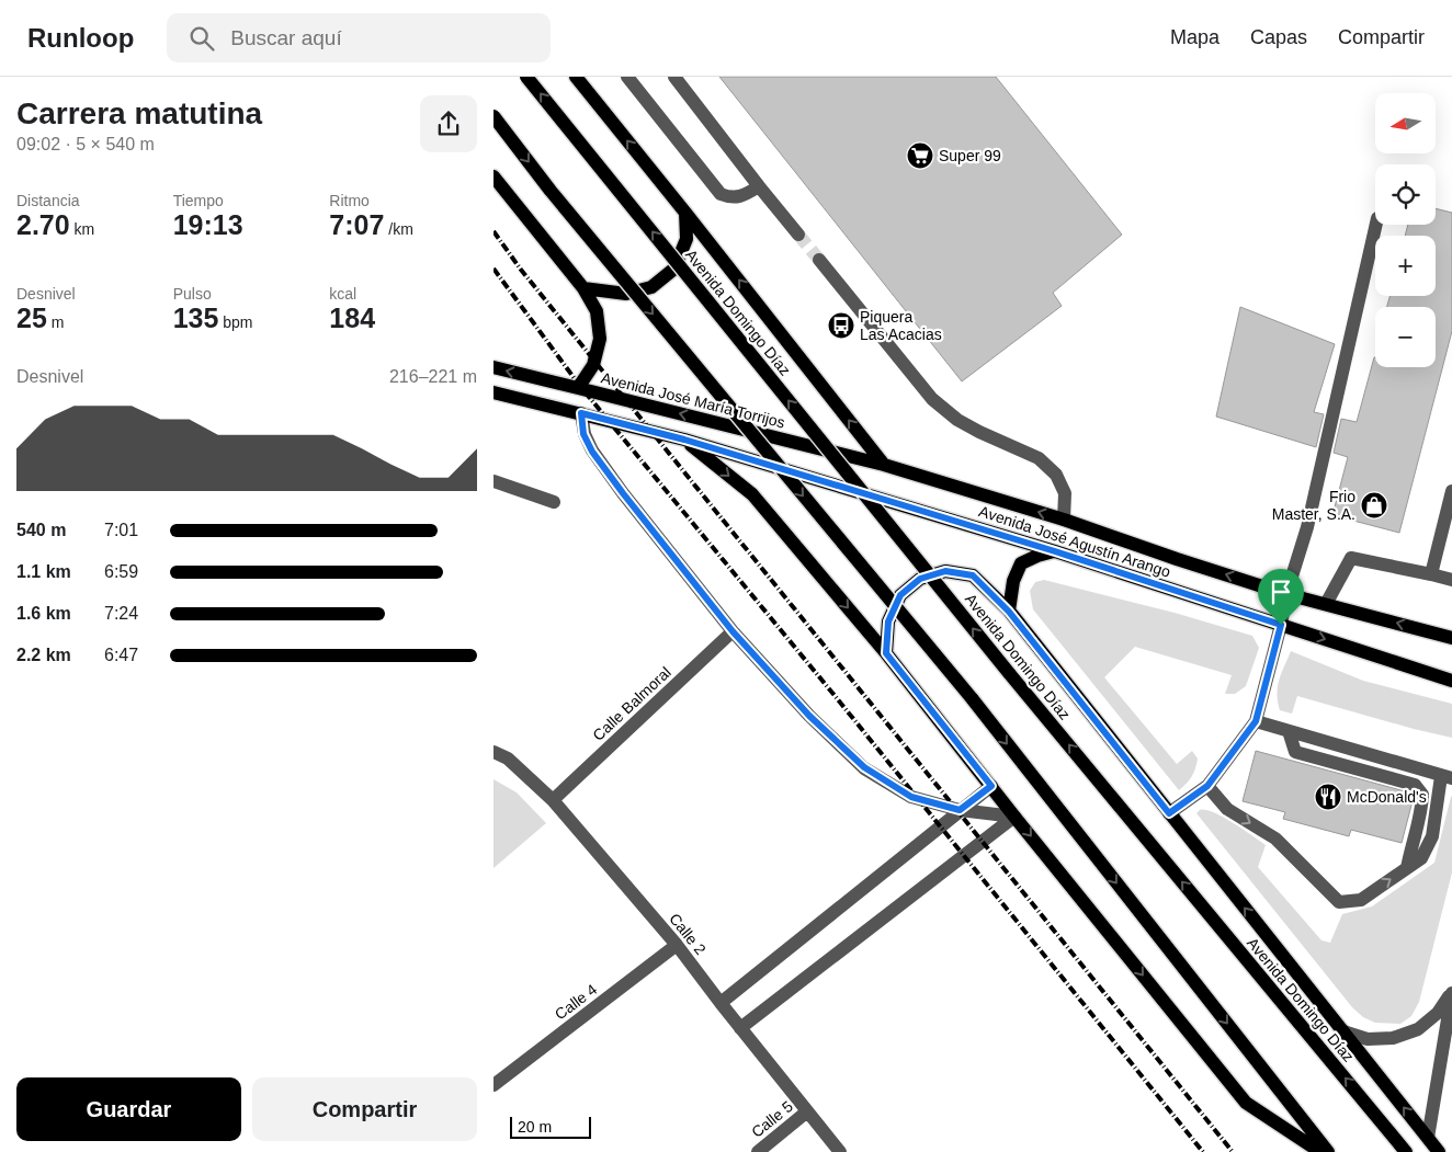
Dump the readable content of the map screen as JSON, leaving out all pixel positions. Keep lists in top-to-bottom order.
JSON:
{
  "streets": {
    "main road": ["Avenida Domingo Díaz", "Avenida José María Torrijos", "Avenida José Agustín Arango"],
    "street": [
      "Calle Balmoral",
      "Calle 2",
      "Calle 4",
      "Calle 5"
    ]
  },
  "crossings": [
    ["Avenida José María Torrijos", "Avenida José Agustín Arango"],
    ["Calle Balmoral", "Calle 2"],
    ["Calle 2", "Calle 4"],
    ["Calle 2", "Calle 5"]
  ],
  "places": {
    "supermarket": ["Super 99"],
    "bus stop": ["Piquera Las Acacias"],
    "shop": ["Frio Master, S.A."],
    "restaurant": ["McDonald's"]
  },
  "scale_bar": "20 m",
  "north": "left",
  "page": {
    "header": "Runloop",
    "search": "Buscar aquí",
    "nav": ["Mapa", "Capas", "Compartir"],
    "heading": ["Carrera matutina", "09:02 · 5 × 540 m"],
    "map_buttons": ["+", "−"],
    "stats": [
      ["Distancia", "2.70 km"],
      ["Tiempo", "19:13"],
      ["Ritmo", "7:07 /km"],
      ["Desnivel", "25 m"],
      ["Pulso", "135 bpm"],
      ["kcal", "184"]
    ],
    "chart": ["Desnivel", "216–221 m"],
    "list": [
      {
        "name": "540 m",
        "note": "7:01"
      },
      {
        "name": "1.1 km",
        "note": "6:59"
      },
      {
        "name": "1.6 km",
        "note": "7:24"
      },
      {
        "name": "2.2 km",
        "note": "6:47"
      }
    ],
    "buttons": ["Guardar", "Compartir"],
    "scale": "20 m"
  }
}
